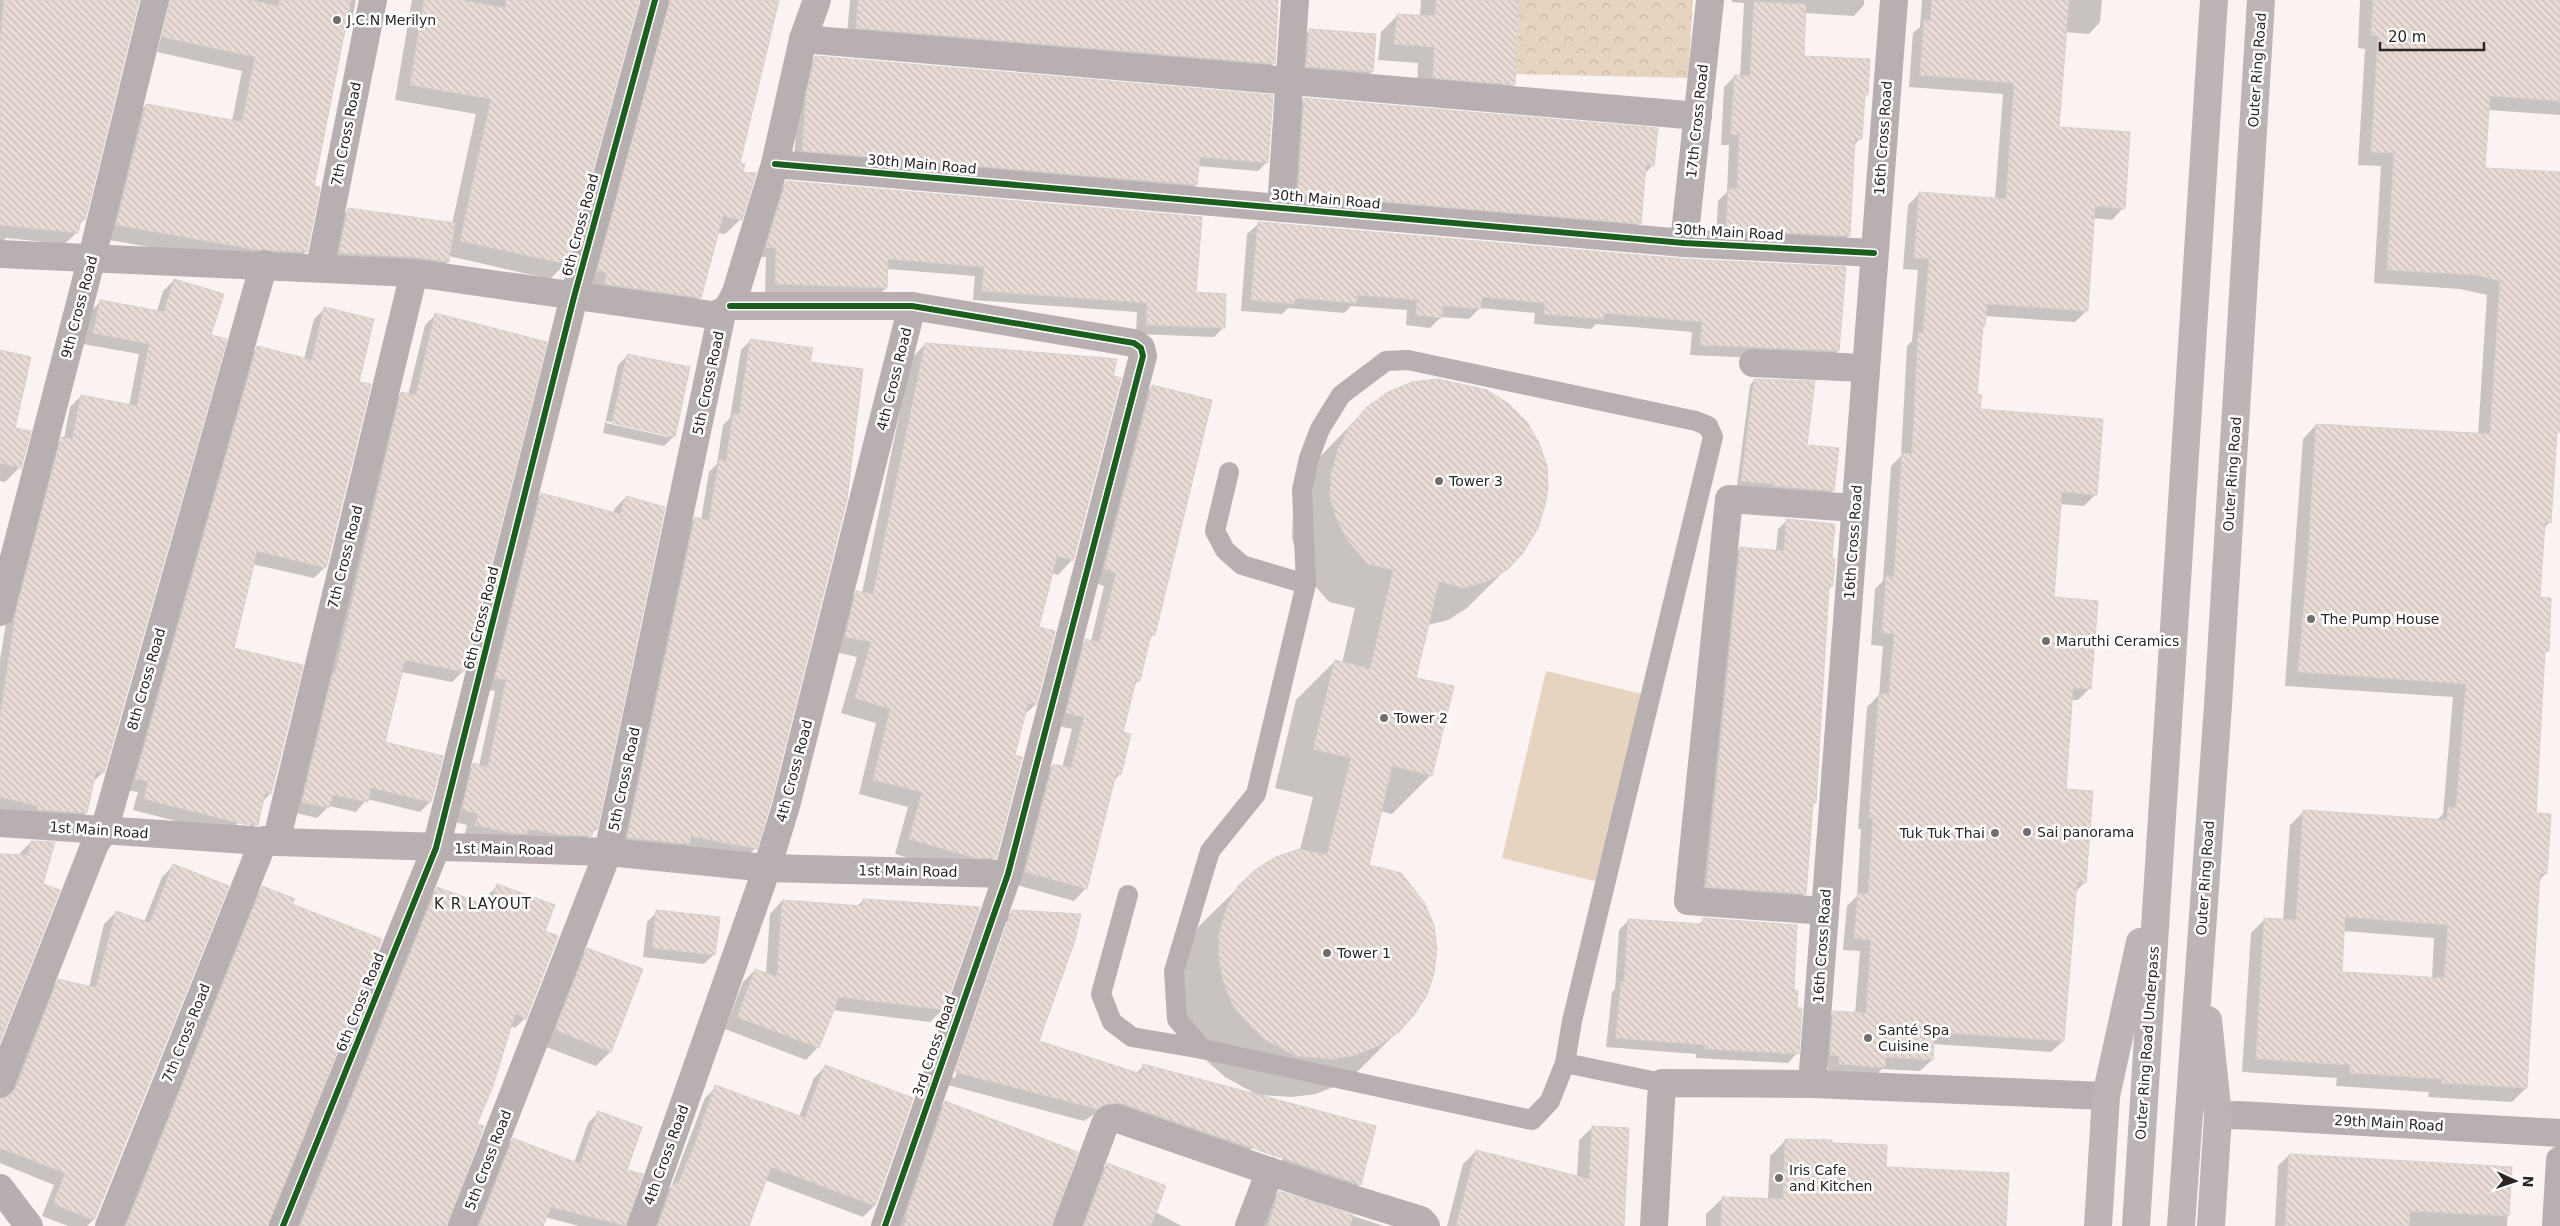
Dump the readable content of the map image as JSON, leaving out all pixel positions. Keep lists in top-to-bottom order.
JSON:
{
  "streets": {
    "highway": ["Outer Ring Road", "Outer Ring Road Underpass"],
    "street": [
      "17th Cross Road",
      "7th Cross Road",
      "16th Cross Road",
      "30th Main Road",
      "6th Cross Road",
      "9th Cross Road",
      "4th Cross Road",
      "5th Cross Road",
      "8th Cross Road",
      "1st Main Road",
      "3rd Cross Road",
      "29th Main Road"
    ]
  },
  "crossings": [
    ["17th Cross Road", "30th Main Road"],
    ["7th Cross Road", "1st Main Road"],
    ["7th Cross Road", "3rd Cross Road"],
    ["16th Cross Road", "30th Main Road"],
    ["30th Main Road", "5th Cross Road"],
    ["6th Cross Road", "1st Main Road"],
    ["6th Cross Road", "3rd Cross Road"],
    ["9th Cross Road", "3rd Cross Road"],
    ["4th Cross Road", "1st Main Road"],
    ["4th Cross Road", "3rd Cross Road"],
    ["5th Cross Road", "1st Main Road"],
    ["5th Cross Road", "3rd Cross Road"],
    ["8th Cross Road", "1st Main Road"],
    ["8th Cross Road", "3rd Cross Road"],
    ["1st Main Road", "3rd Cross Road"]
  ],
  "districts": ["K R LAYOUT"],
  "places": [
    "J.C.N Merilyn",
    "Tower 3",
    "The Pump House",
    "Maruthi Ceramics",
    "Tower 2",
    "Sai panorama",
    "Tuk Tuk Thai",
    "Tower 1",
    "Santé Spa Cuisine",
    "Iris Cafe and Kitchen"
  ],
  "scale_bar": "20 m",
  "north": "right"
}
